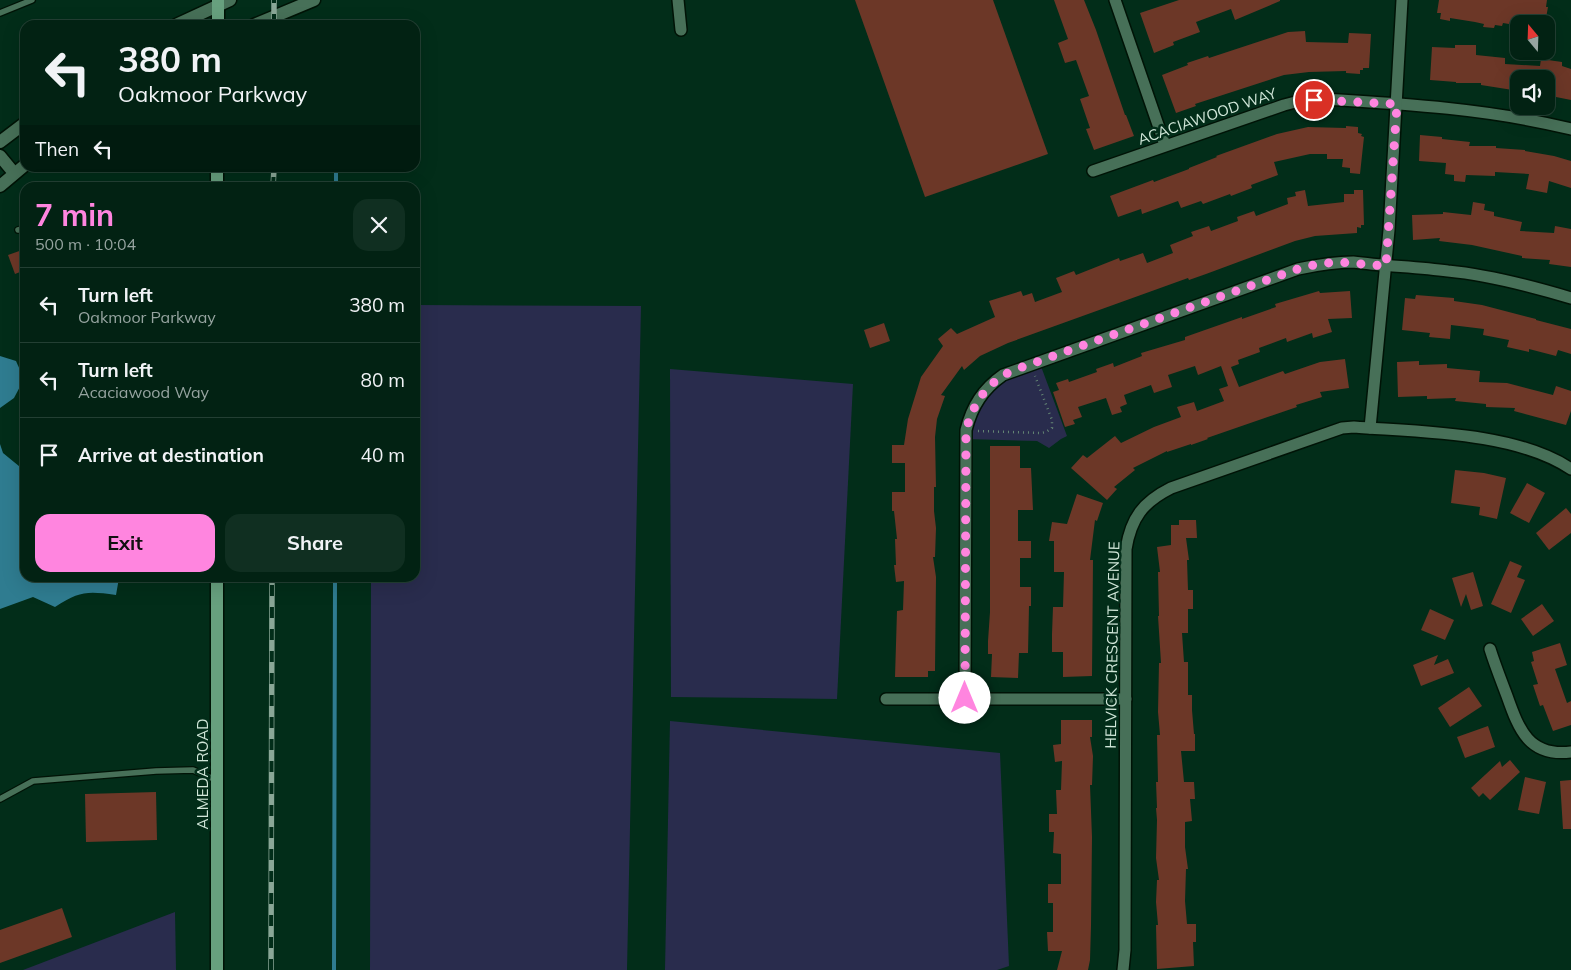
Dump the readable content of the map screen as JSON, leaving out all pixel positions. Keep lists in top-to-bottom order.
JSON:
{
  "streets": {
    "main road": ["ALMEDA ROAD"],
    "street": ["ACACIAWOOD WAY", "HELVICK CRESCENT AVENUE"]
  },
  "north": "top",
  "page": {
    "turn": ["380 m", "Oakmoor Parkway"],
    "then": "Then",
    "heading": ["7 min", "500 m · 10:04"],
    "list": [
      {
        "name": "Turn left",
        "note": "Oakmoor Parkway",
        "value": "380 m"
      },
      {
        "name": "Turn left",
        "note": "Acaciawood Way",
        "value": "80 m"
      },
      {
        "name": "Arrive at destination",
        "value": "40 m"
      }
    ],
    "buttons": ["Exit", "Share"]
  }
}
